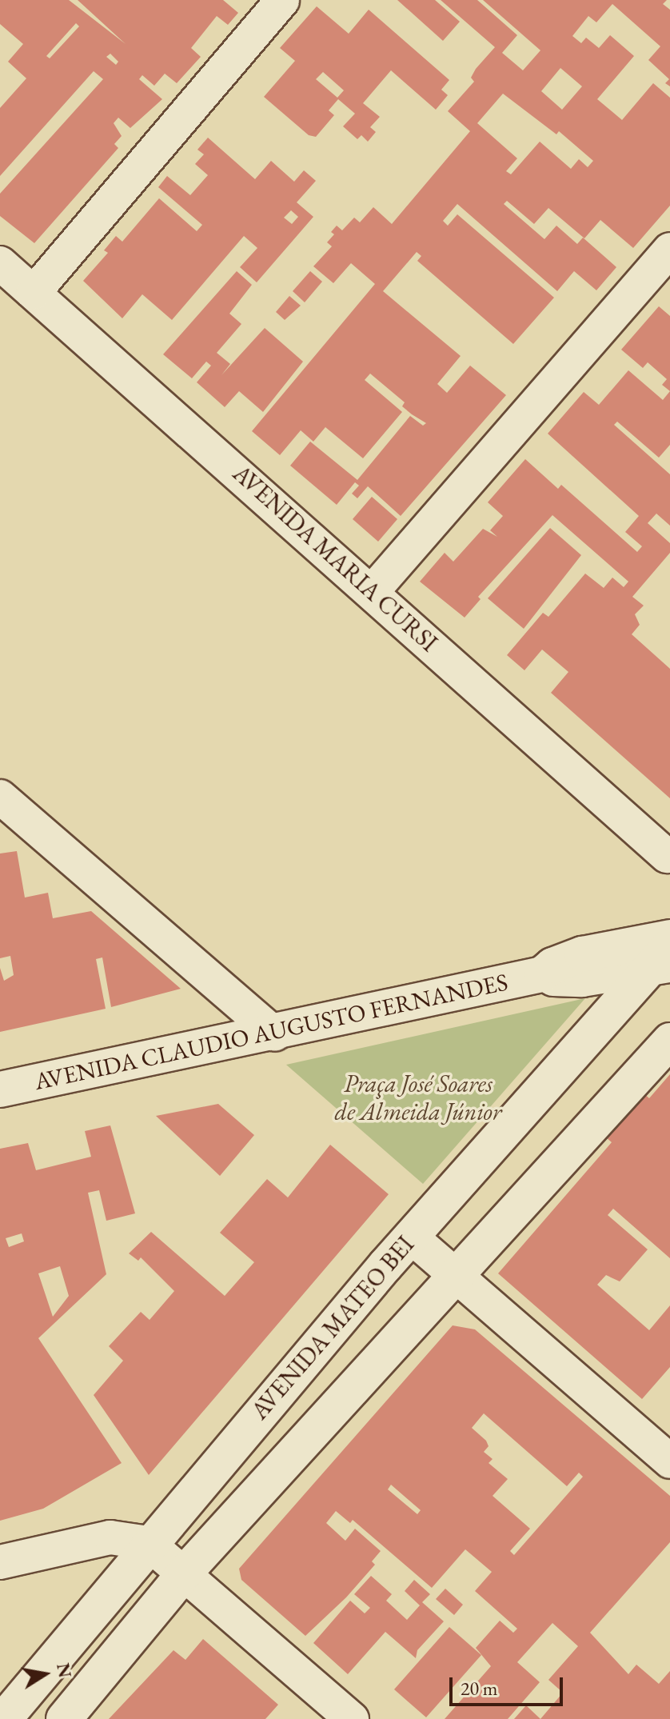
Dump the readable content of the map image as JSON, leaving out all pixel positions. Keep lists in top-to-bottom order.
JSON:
{
  "streets": {
    "main road": ["AVENIDA CLAUDIO AUGUSTO FERNANDES", "AVENIDA MATEO BEI"],
    "street": ["AVENIDA MARIA CURSI"]
  },
  "crossings": [
    ["AVENIDA CLAUDIO AUGUSTO FERNANDES", "AVENIDA MATEO BEI"]
  ],
  "parks": ["Praça José Soares de Almeida Júnior"],
  "scale_bar": "20 m",
  "north": "right"
}
